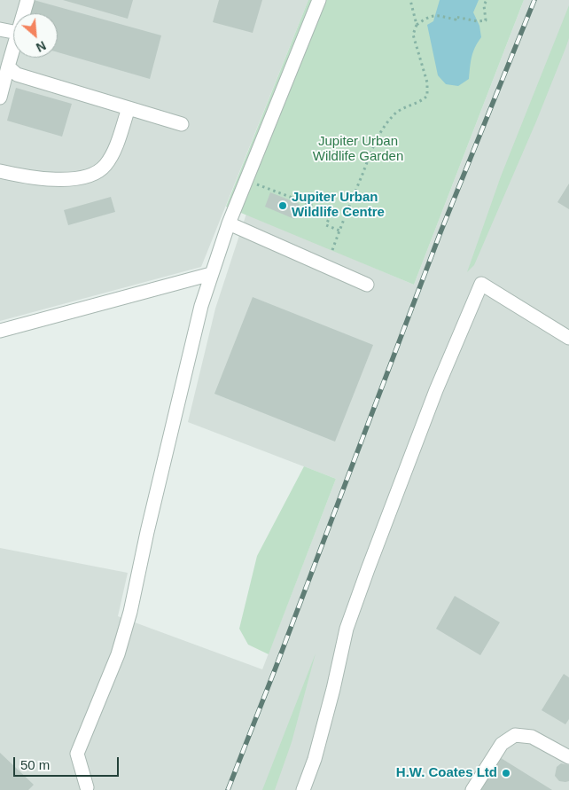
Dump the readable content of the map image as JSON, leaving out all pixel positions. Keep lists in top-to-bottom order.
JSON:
{
  "parks": ["Jupiter Urban Wildlife Garden"],
  "places": ["Jupiter Urban Wildlife Centre", "H.W. Coates Ltd"],
  "scale_bar": "50 m",
  "north": "bottom right"
}
